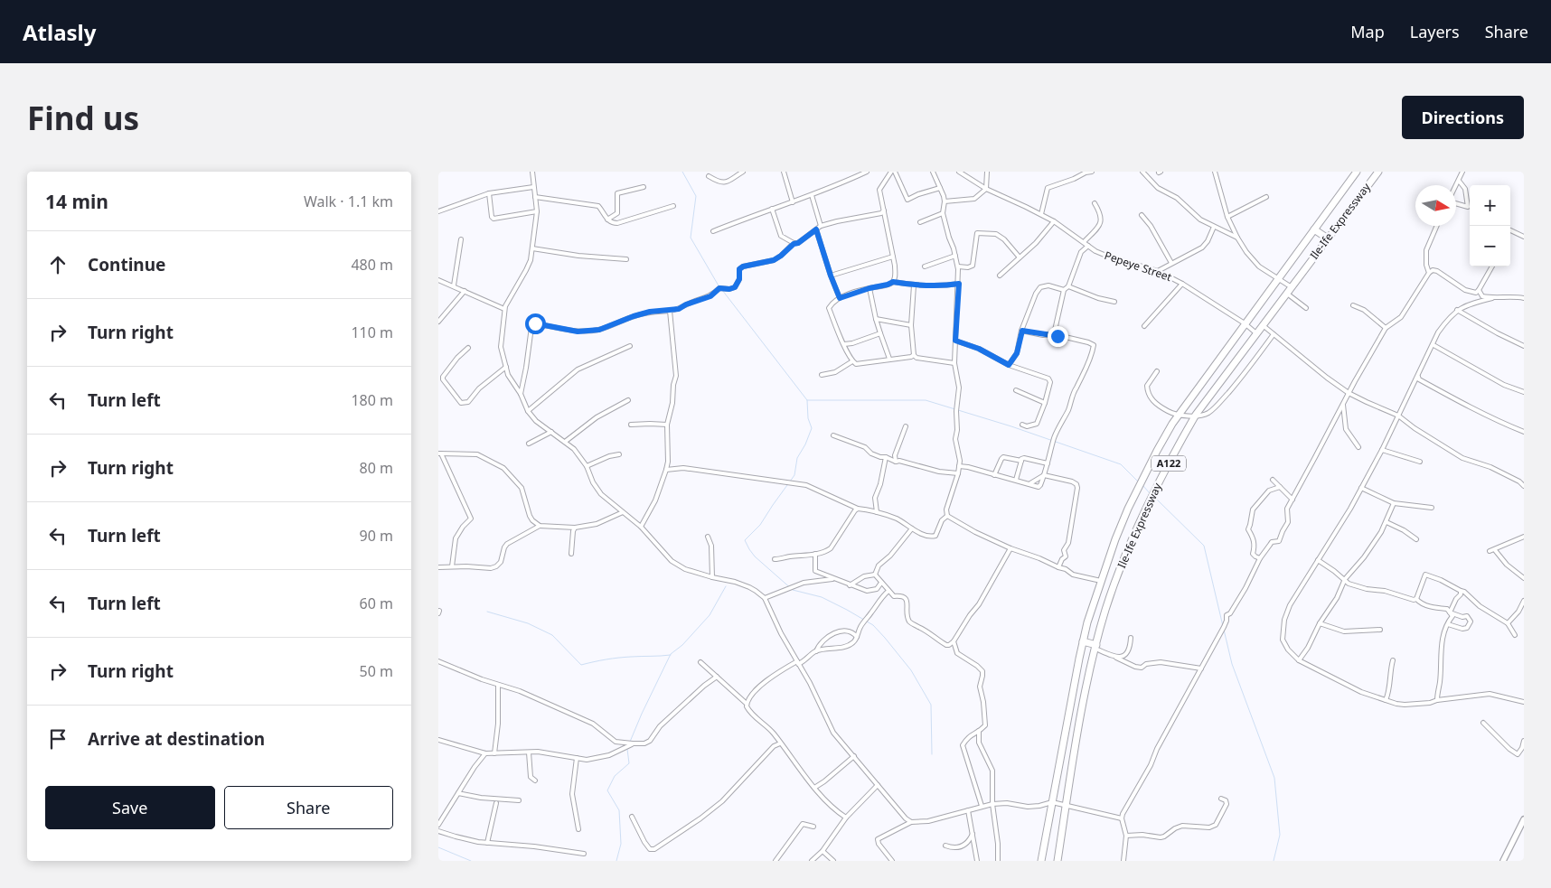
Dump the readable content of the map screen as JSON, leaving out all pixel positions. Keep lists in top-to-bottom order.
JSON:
{
  "streets": {
    "highway": ["Ile-Ife Expressway", "A122"],
    "street": ["Pepeye Street"]
  },
  "crossings": [
    ["Ile-Ife Expressway", "Pepeye Street"]
  ],
  "north": "right",
  "page": {
    "header": "Atlasly",
    "nav": ["Map", "Layers", "Share"],
    "buttons": [
      "Directions",
      ["Save", "Share"]
    ],
    "title": "Find us",
    "heading": ["14 min", "Walk · 1.1 km"],
    "map_buttons": ["+", "−"],
    "list": [
      ["Continue", "480 m"],
      ["Turn right", "110 m"],
      ["Turn left", "180 m"],
      ["Turn right", "80 m"],
      ["Turn left", "90 m"],
      ["Turn left", "60 m"],
      ["Turn right", "50 m"],
      "Arrive at destination"
    ]
  }
}
